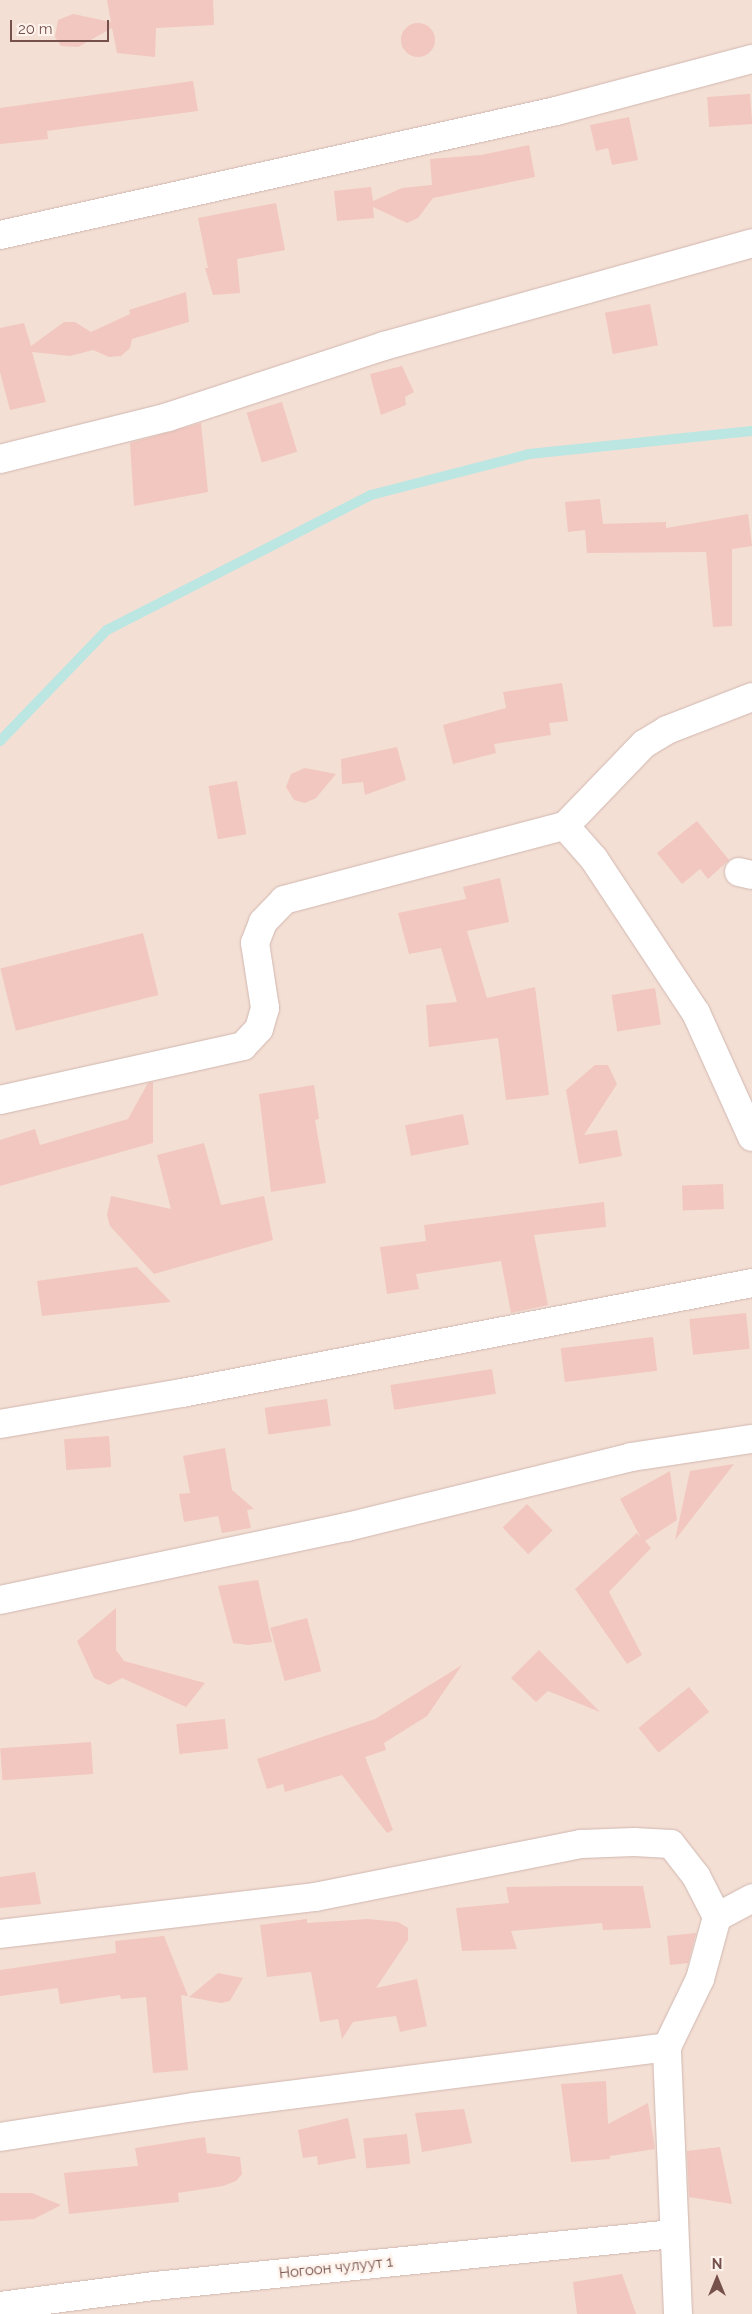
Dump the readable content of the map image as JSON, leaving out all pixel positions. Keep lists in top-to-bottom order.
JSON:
{
  "streets": {
    "street": ["Ногоон чулуут 1"]
  },
  "scale_bar": "20 m",
  "north": "top"
}
